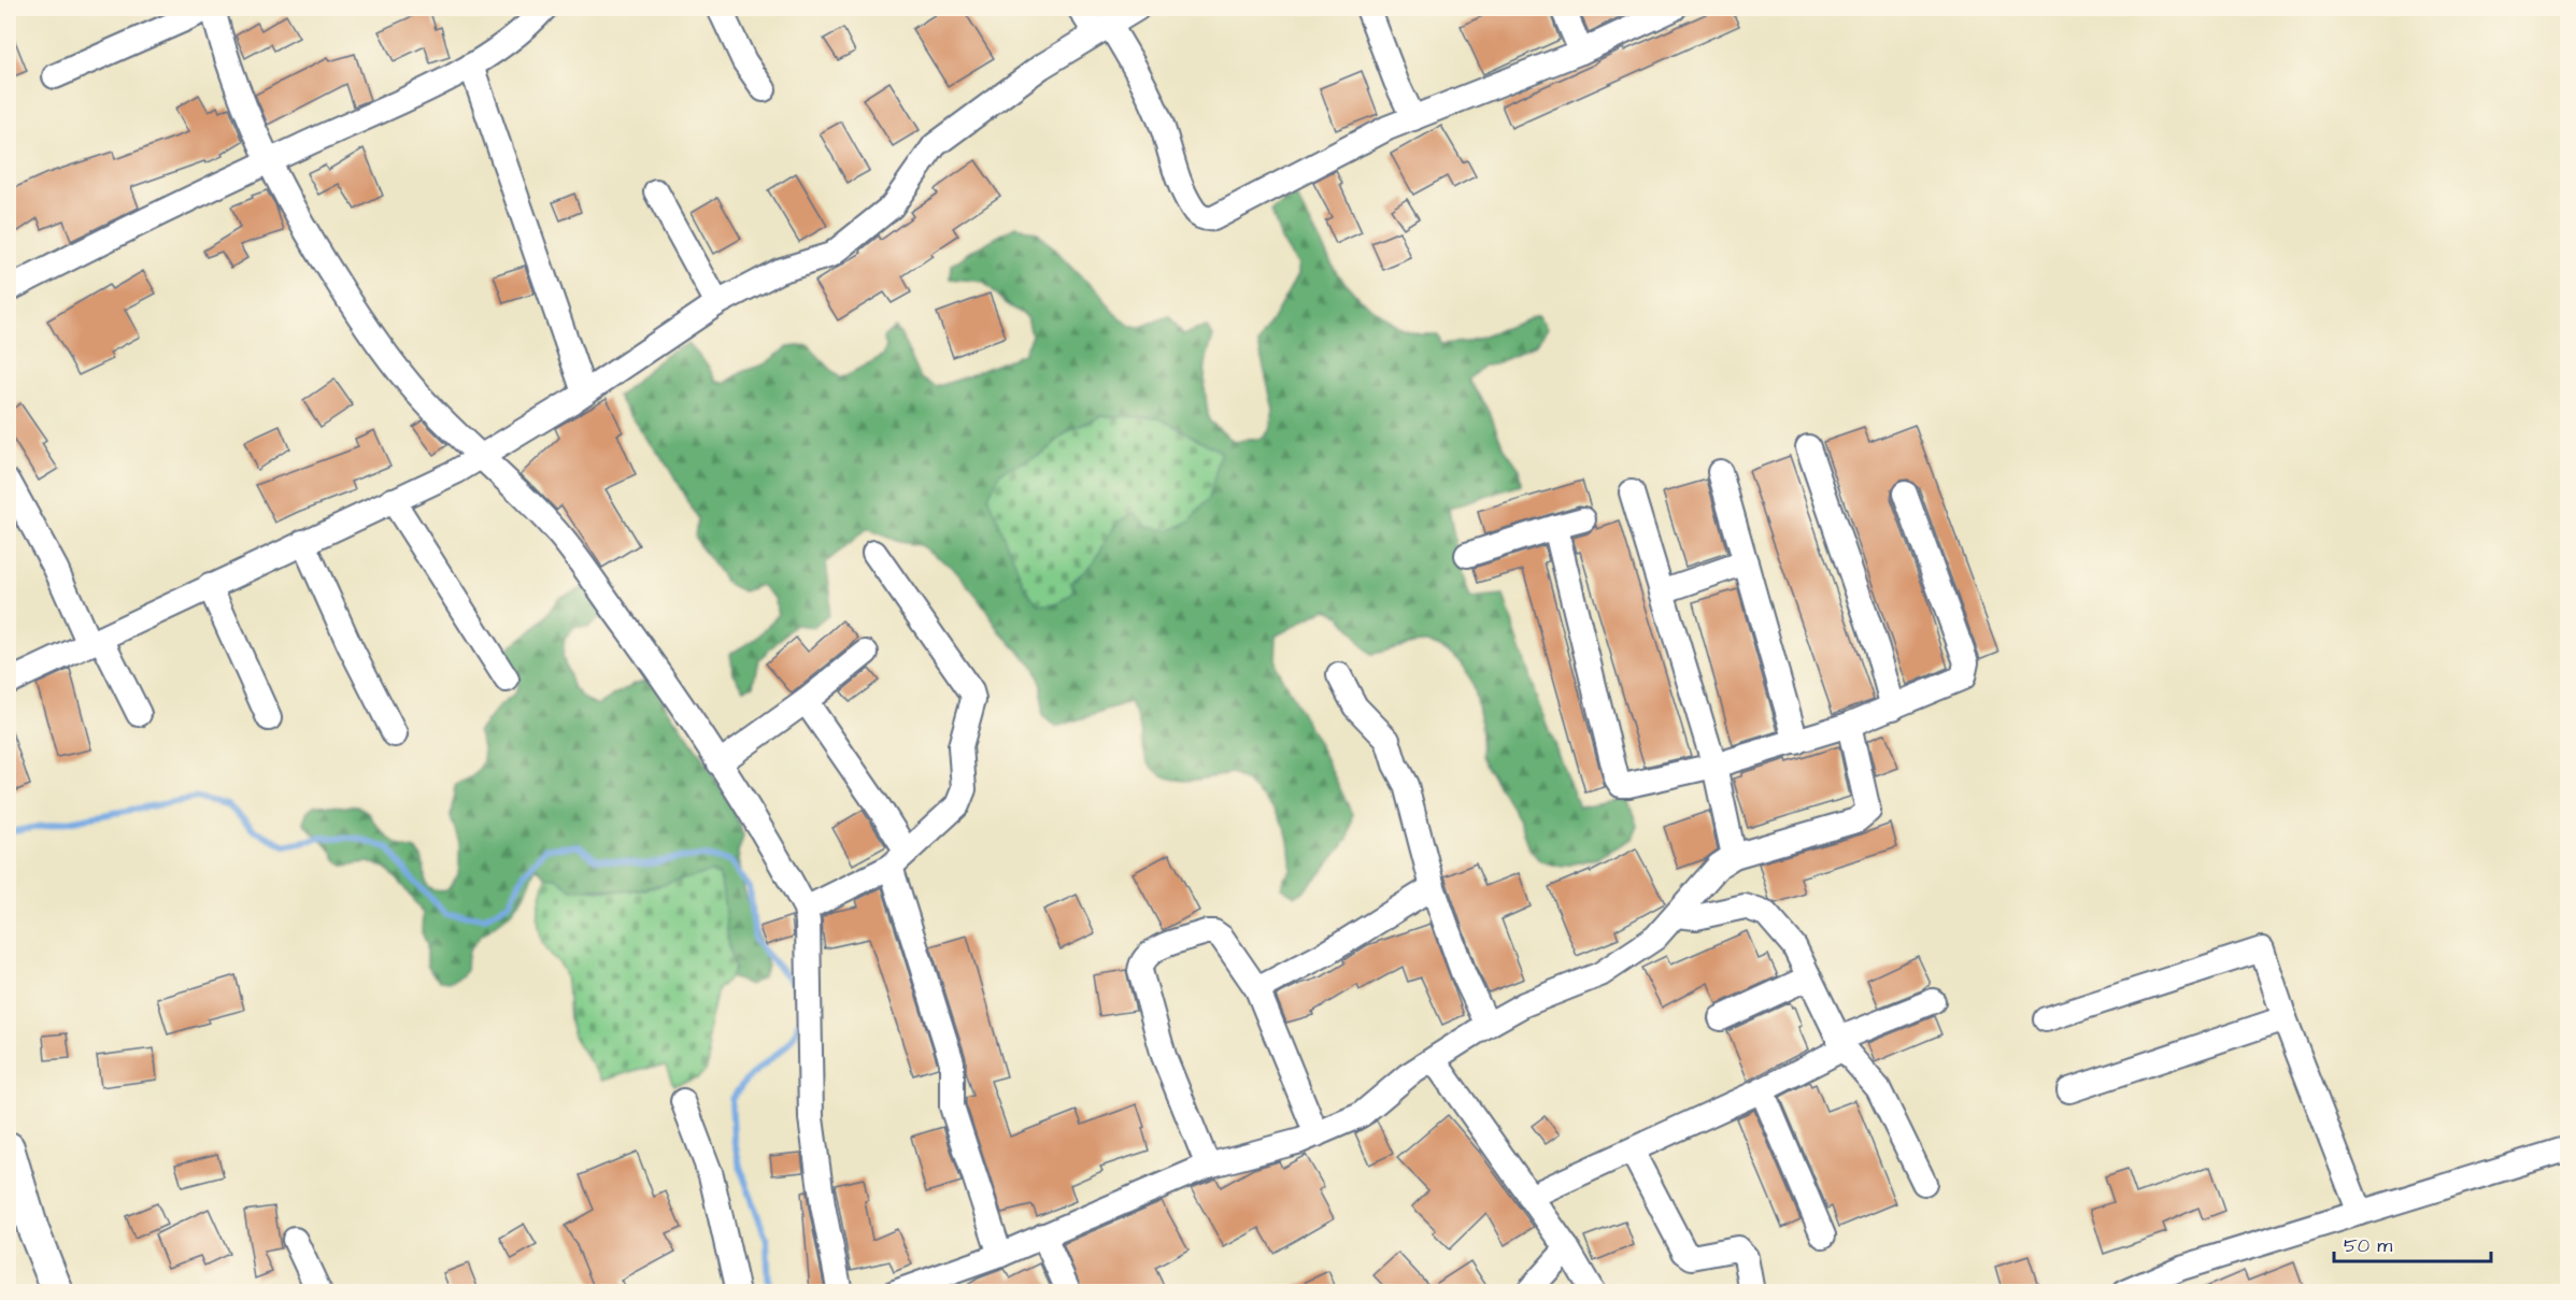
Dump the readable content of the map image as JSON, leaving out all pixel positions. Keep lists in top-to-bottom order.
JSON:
{
  "scale_bar": "50 m"
}
